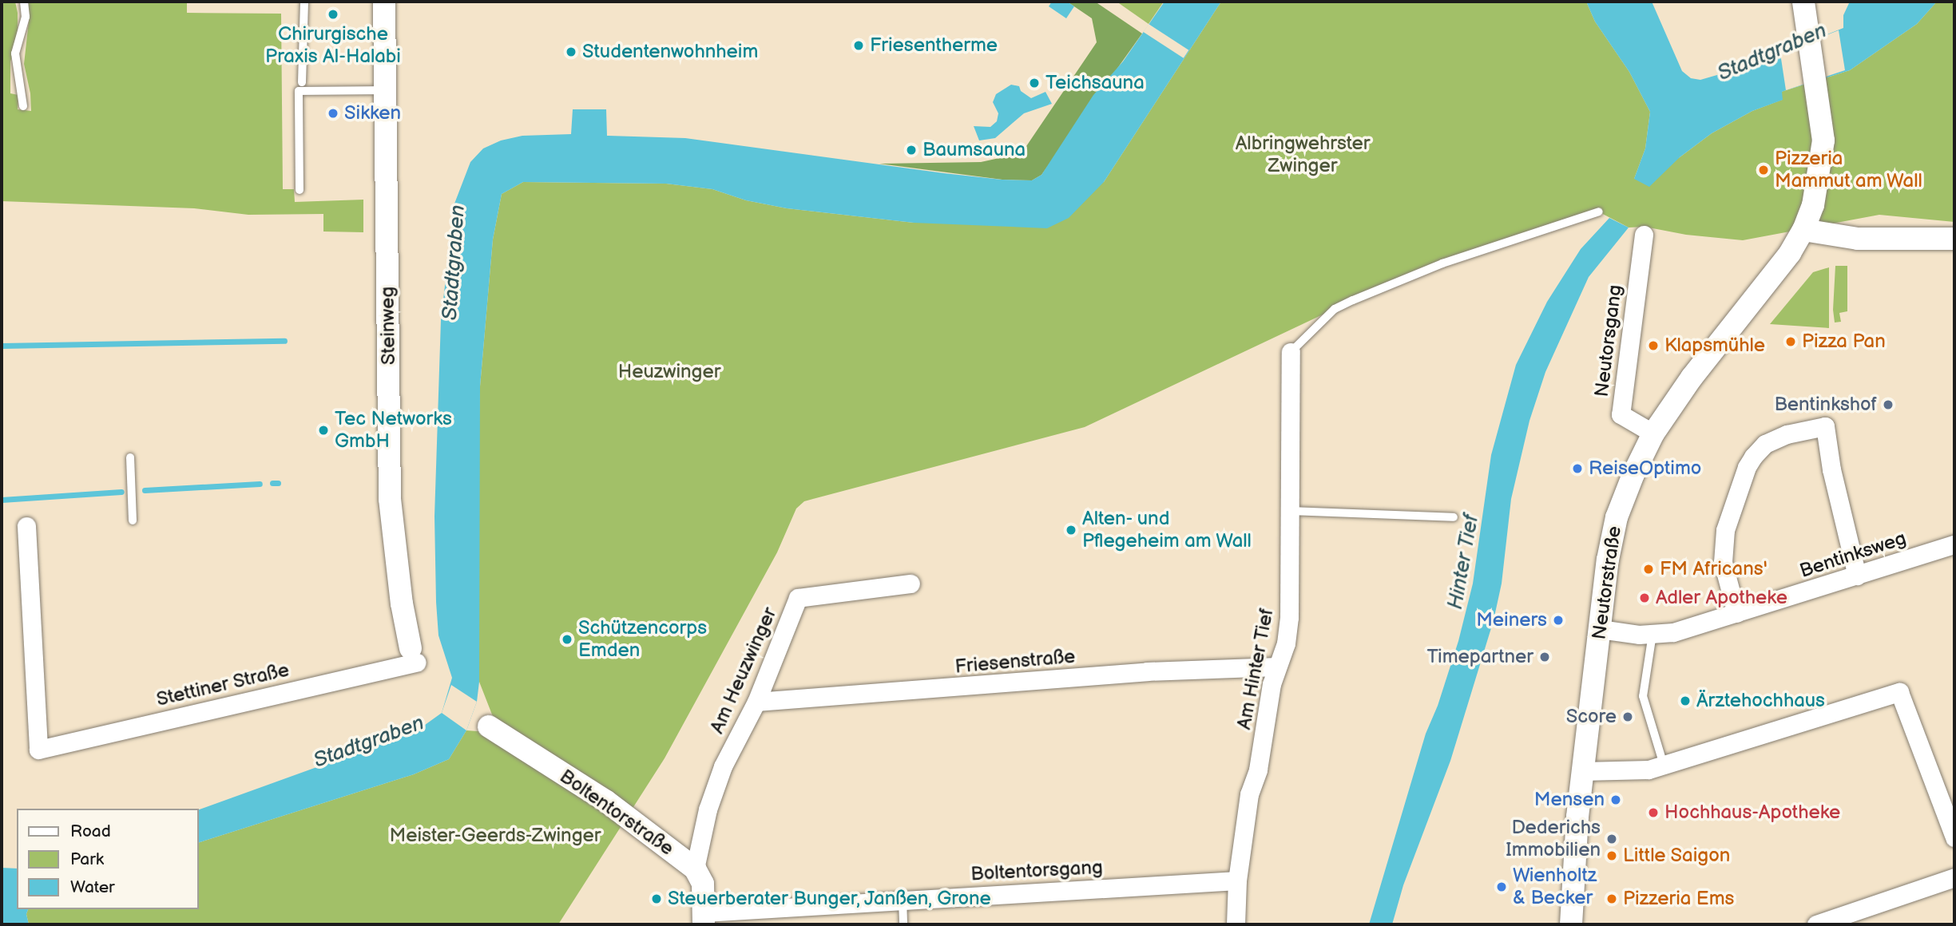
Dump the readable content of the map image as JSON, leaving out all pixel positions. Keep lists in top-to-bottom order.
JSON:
{
  "streets": {
    "street": [
      "Steinweg",
      "Neutorsgang",
      "Bentinksweg",
      "Neutorstraße",
      "Friesenstraße",
      "Am Hinter Tief",
      "Am Heuzwinger",
      "Stettiner Straße",
      "Boltentorstraße",
      "Boltentorsgang"
    ]
  },
  "crossings": [
    ["Steinweg", "Stettiner Straße"],
    ["Neutorsgang", "Neutorstraße"],
    ["Bentinksweg", "Neutorstraße"],
    ["Friesenstraße", "Am Hinter Tief"],
    ["Friesenstraße", "Am Heuzwinger"],
    ["Am Hinter Tief", "Boltentorsgang"],
    ["Am Heuzwinger", "Boltentorstraße"],
    ["Boltentorstraße", "Boltentorsgang"]
  ],
  "water": ["Stadtgraben", "Hinter Tief"],
  "parks": ["Albringwehrster Zwinger", "Heuzwinger", "Meister-Geerds-Zwinger"],
  "places": [
    "Chirurgische Praxis Al-Halabi",
    "Friesentherme",
    "Studentenwohnheim",
    "Teichsauna",
    "Sikken",
    "Baumsauna",
    "Pizzeria Mammut am Wall",
    "Pizza Pan",
    "Klapsmühle",
    "Bentinkshof",
    "Tec Networks GmbH",
    "ReiseOptimo",
    "Alten- und Pflegeheim am Wall",
    "FM Africans'",
    "Adler Apotheke",
    "Meiners",
    "Schützencorps Emden",
    "Timepartner",
    "Ärztehochhaus",
    "Score",
    "Mensen",
    "Hochhaus-Apotheke",
    "Dederichs Immobilien",
    "Little Saigon",
    "Wienholtz & Becker",
    "Steuerberater Bunger, Janßen, Grone",
    "Pizzeria Ems"
  ],
  "legend": ["Road", "Park", "Water"]
}
